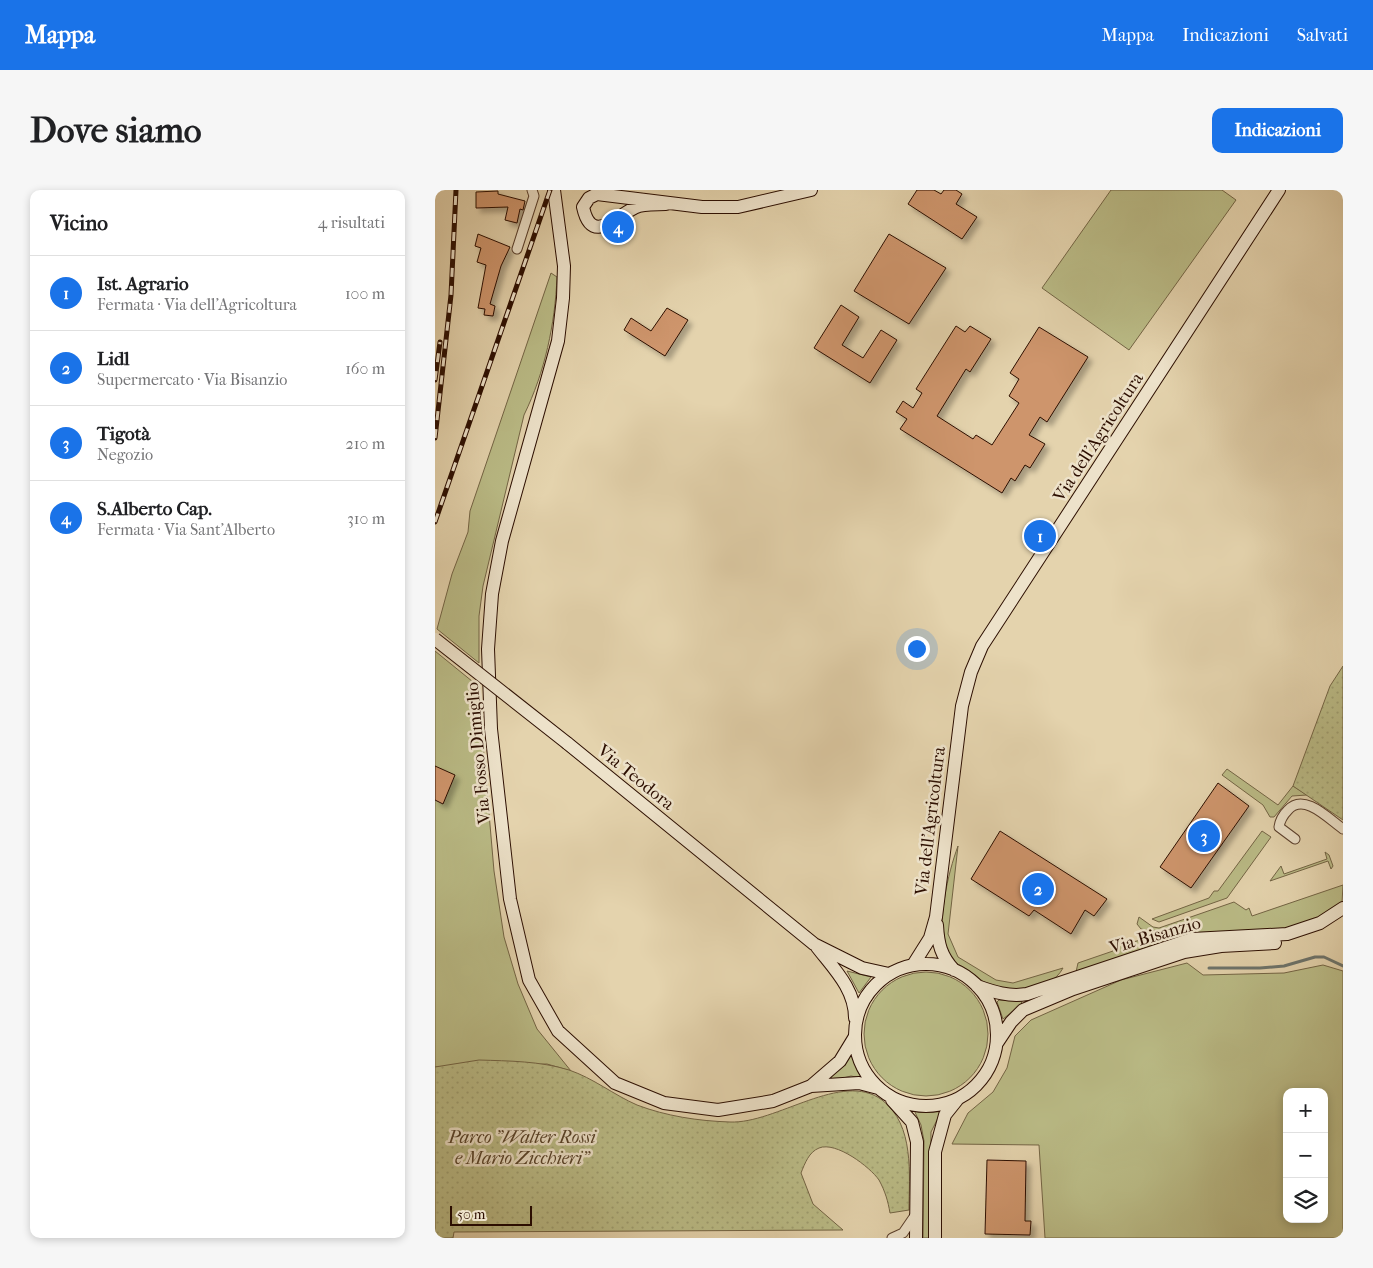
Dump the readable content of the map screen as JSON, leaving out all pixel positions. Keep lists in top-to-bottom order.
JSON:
{
  "streets": {
    "main road": [
      "Via dell'Agricoltura",
      "Via Fosso Dimiglio",
      "Via Teodora",
      "Via Bisanzio"
    ]
  },
  "crossings": [
    ["Via dell'Agricoltura", "Via Fosso Dimiglio"],
    ["Via dell'Agricoltura", "Via Teodora"],
    ["Via dell'Agricoltura", "Via Bisanzio"],
    ["Via Fosso Dimiglio", "Via Teodora"],
    ["Via Fosso Dimiglio", "Via Bisanzio"],
    ["Via Teodora", "Via Bisanzio"]
  ],
  "parks": ["Parco \"Walter Rossi e Mario Zicchieri\""],
  "scale_bar": "50 m",
  "page": {
    "header": "Mappa",
    "nav": ["Mappa", "Indicazioni", "Salvati"],
    "buttons": "Indicazioni",
    "title": "Dove siamo",
    "heading": ["Vicino", "4 risultati"],
    "pins": [
      "4",
      "1",
      "3",
      "2"
    ],
    "list": [
      {
        "mark": "1",
        "name": "Ist. Agrario",
        "note": "Fermata · Via dell'Agricoltura",
        "value": "100 m"
      },
      {
        "mark": "2",
        "name": "Lidl",
        "note": "Supermercato · Via Bisanzio",
        "value": "160 m"
      },
      {
        "mark": "3",
        "name": "Tigotà",
        "note": "Negozio",
        "value": "210 m"
      },
      {
        "mark": "4",
        "name": "S.Alberto Cap.",
        "note": "Fermata · Via Sant'Alberto",
        "value": "310 m"
      }
    ],
    "map_buttons": ["+", "−"],
    "scale": "50 m"
  }
}
